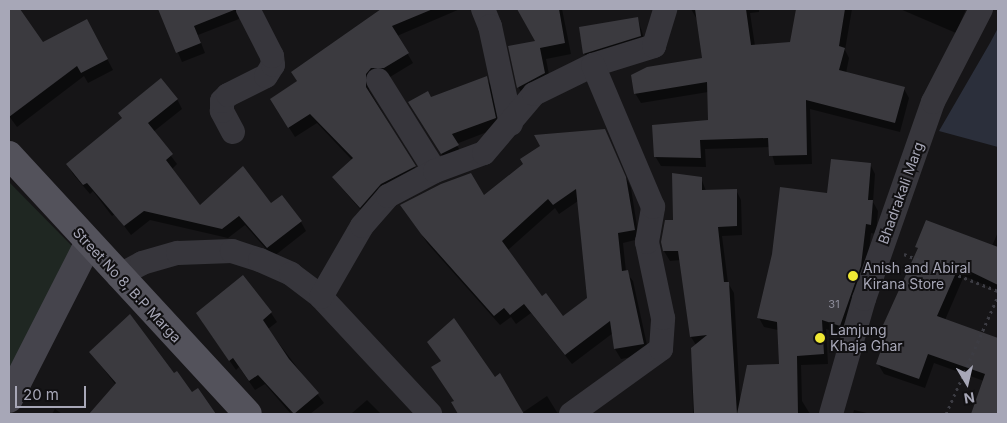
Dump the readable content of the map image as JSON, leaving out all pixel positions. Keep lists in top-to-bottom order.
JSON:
{
  "streets": {
    "main road": ["Street No 8, B.P Marga"],
    "street": ["Bhadrakali Marg"]
  },
  "places": ["Anish and Abiral Kirana Store", "Lamjung Khaja Ghar"],
  "house_numbers": ["31"],
  "scale_bar": "20 m",
  "north": "bottom"
}
